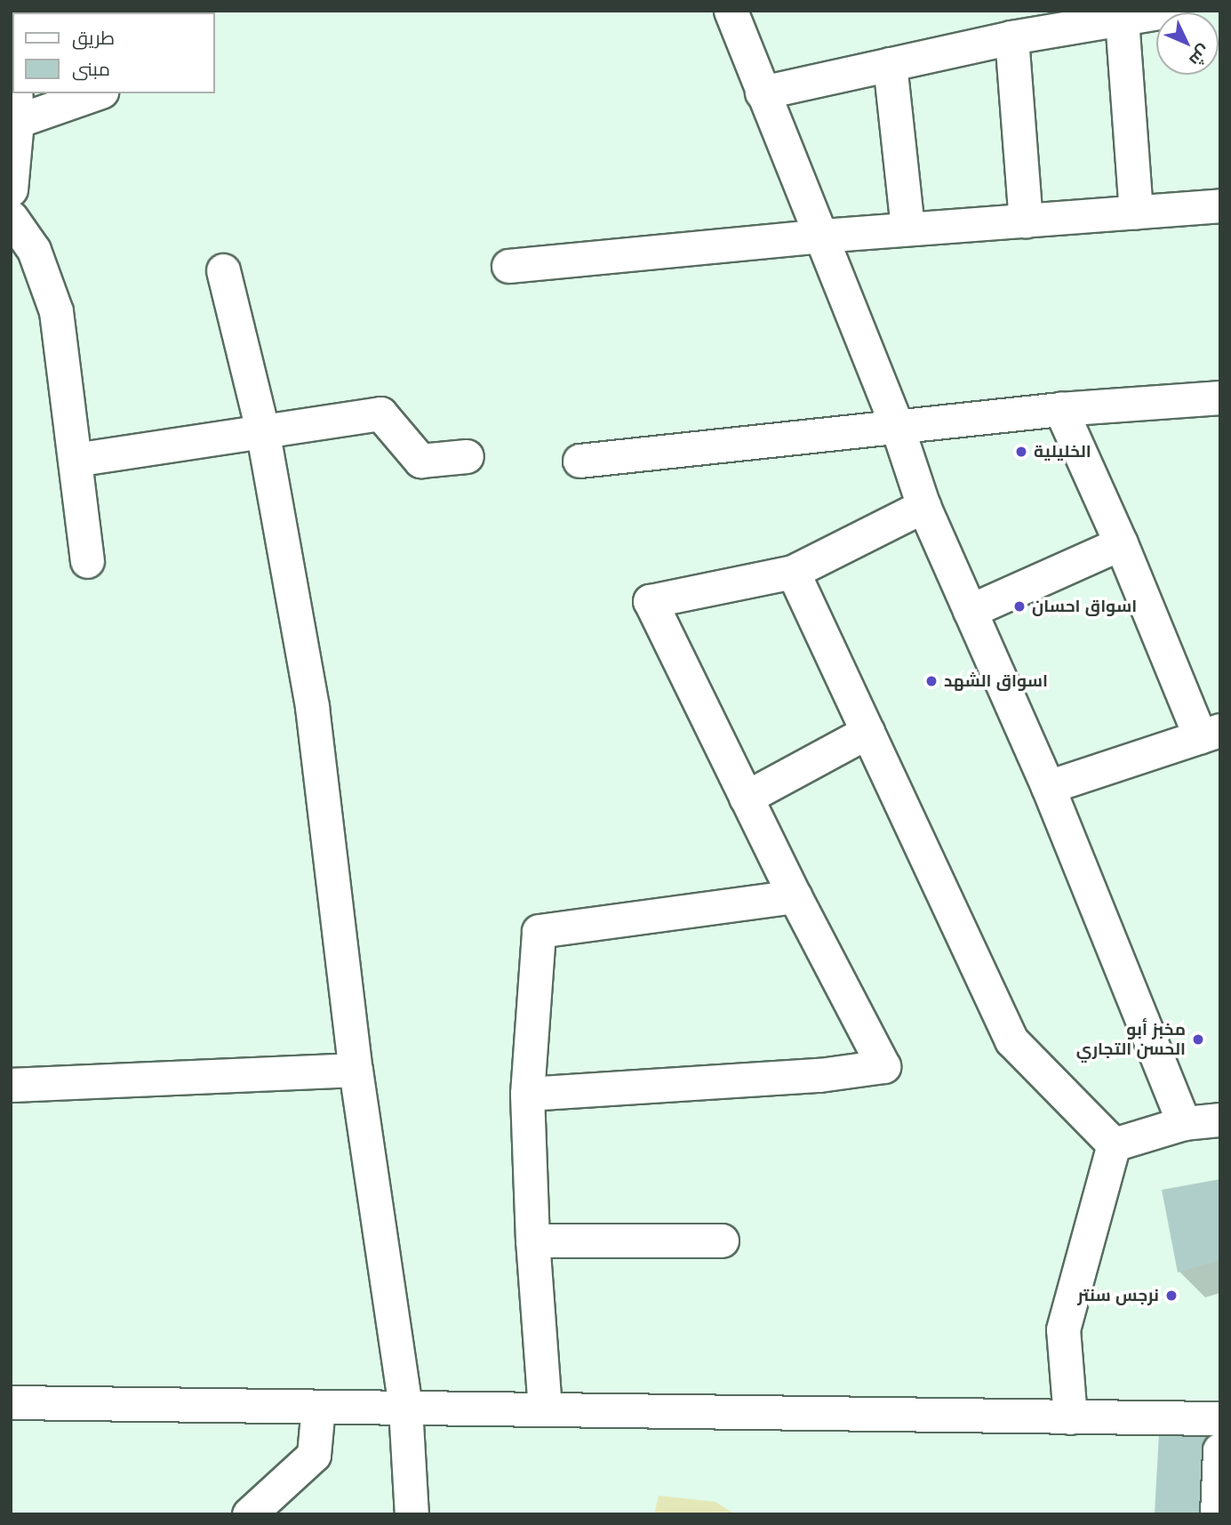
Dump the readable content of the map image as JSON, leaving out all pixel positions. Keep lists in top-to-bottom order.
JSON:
{
  "places": [
    "الخليلية",
    "اسواق احسان",
    "اسواق الشهد",
    "مخبز أبو الحسن التجاري",
    "نرجس سنتر"
  ],
  "legend": ["طريق", "مبنى"],
  "north": "bottom right"
}
